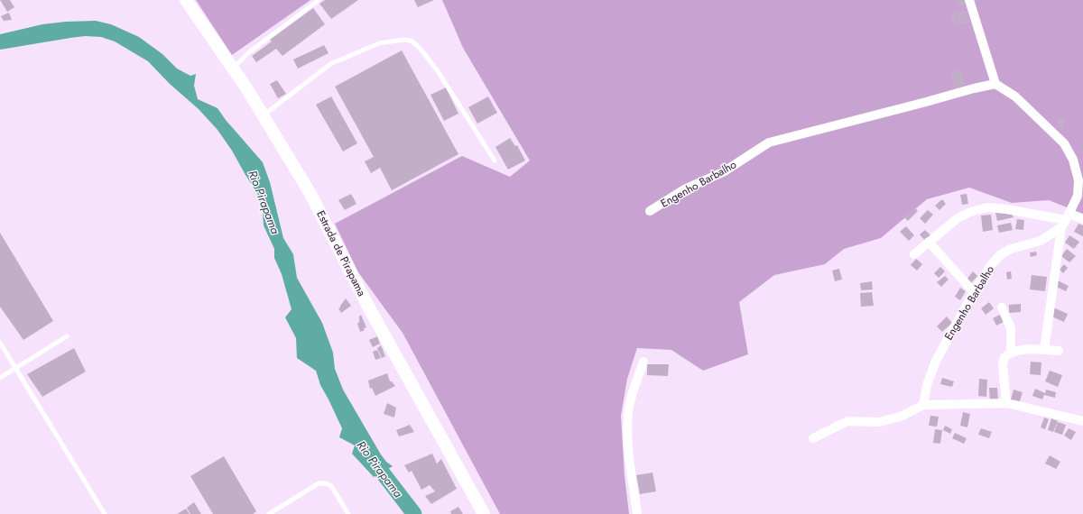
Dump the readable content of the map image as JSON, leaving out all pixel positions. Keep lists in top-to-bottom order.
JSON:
{
  "streets": {
    "main road": ["Estrada de Pirapama"],
    "street": ["Engenho Barbalho"]
  },
  "water": ["Rio Pirapama"]
}
